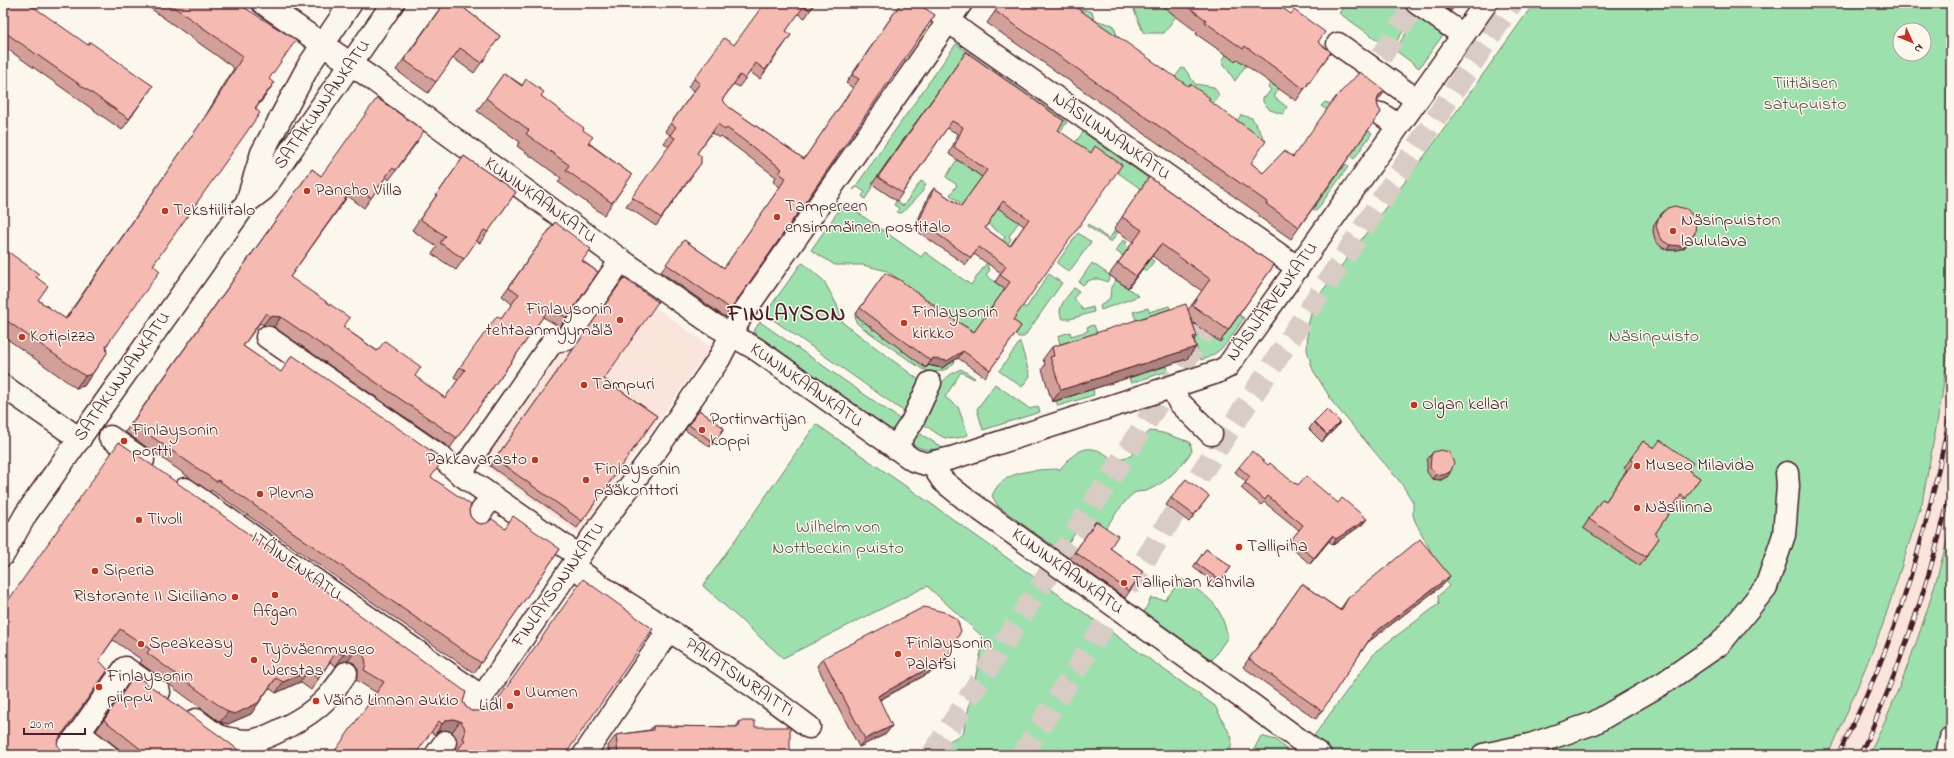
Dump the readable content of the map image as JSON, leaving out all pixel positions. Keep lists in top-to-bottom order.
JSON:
{
  "streets": {
    "street": [
      "SATAKUNNANKATU",
      "NÄSILINNANKATU",
      "KUNINKAANKATU",
      "NÄSIJÄRVENKATU",
      "ITÄINENKATU",
      "FINLAYSONINKATU",
      "PALATSINRAITTI"
    ]
  },
  "crossings": [
    ["SATAKUNNANKATU", "KUNINKAANKATU"],
    ["NÄSILINNANKATU", "NÄSIJÄRVENKATU"],
    ["NÄSILINNANKATU", "FINLAYSONINKATU"],
    ["KUNINKAANKATU", "NÄSIJÄRVENKATU"],
    ["KUNINKAANKATU", "FINLAYSONINKATU"],
    ["ITÄINENKATU", "FINLAYSONINKATU"],
    ["FINLAYSONINKATU", "PALATSINRAITTI"]
  ],
  "districts": ["FINLAYSON"],
  "parks": ["Tiitiäisen satupuisto", "Näsinpuisto", "Wilhelm von Nottbeckin puisto"],
  "places": [
    "Pancho Villa",
    "Tekstiilitalo",
    "Tampereen ensimmäinen postitalo",
    "Näsinpuiston laululava",
    "Finlaysonin tehtaanmyymälä",
    "Finlaysonin kirkko",
    "Kotipizza",
    "Tampuri",
    "Olgan kellari",
    "Portinvartijan koppi",
    "Finlaysonin portti",
    "Pakkavarasto",
    "Museo Milavida",
    "Finlaysonin pääkonttori",
    "Plevna",
    "Näsilinna",
    "Tivoli",
    "Tallipiha",
    "Siperia",
    "Tallipihan kahvila",
    "Afgan",
    "Ristorante II Siciliano",
    "Speakeasy",
    "Finlaysonin Palatsi",
    "Työväenmuseo Werstas",
    "Finlaysonin piippu",
    "Uumen",
    "Väinö Linnan aukio",
    "Lidl"
  ],
  "scale_bar": "20 m",
  "north": "bottom right"
}
